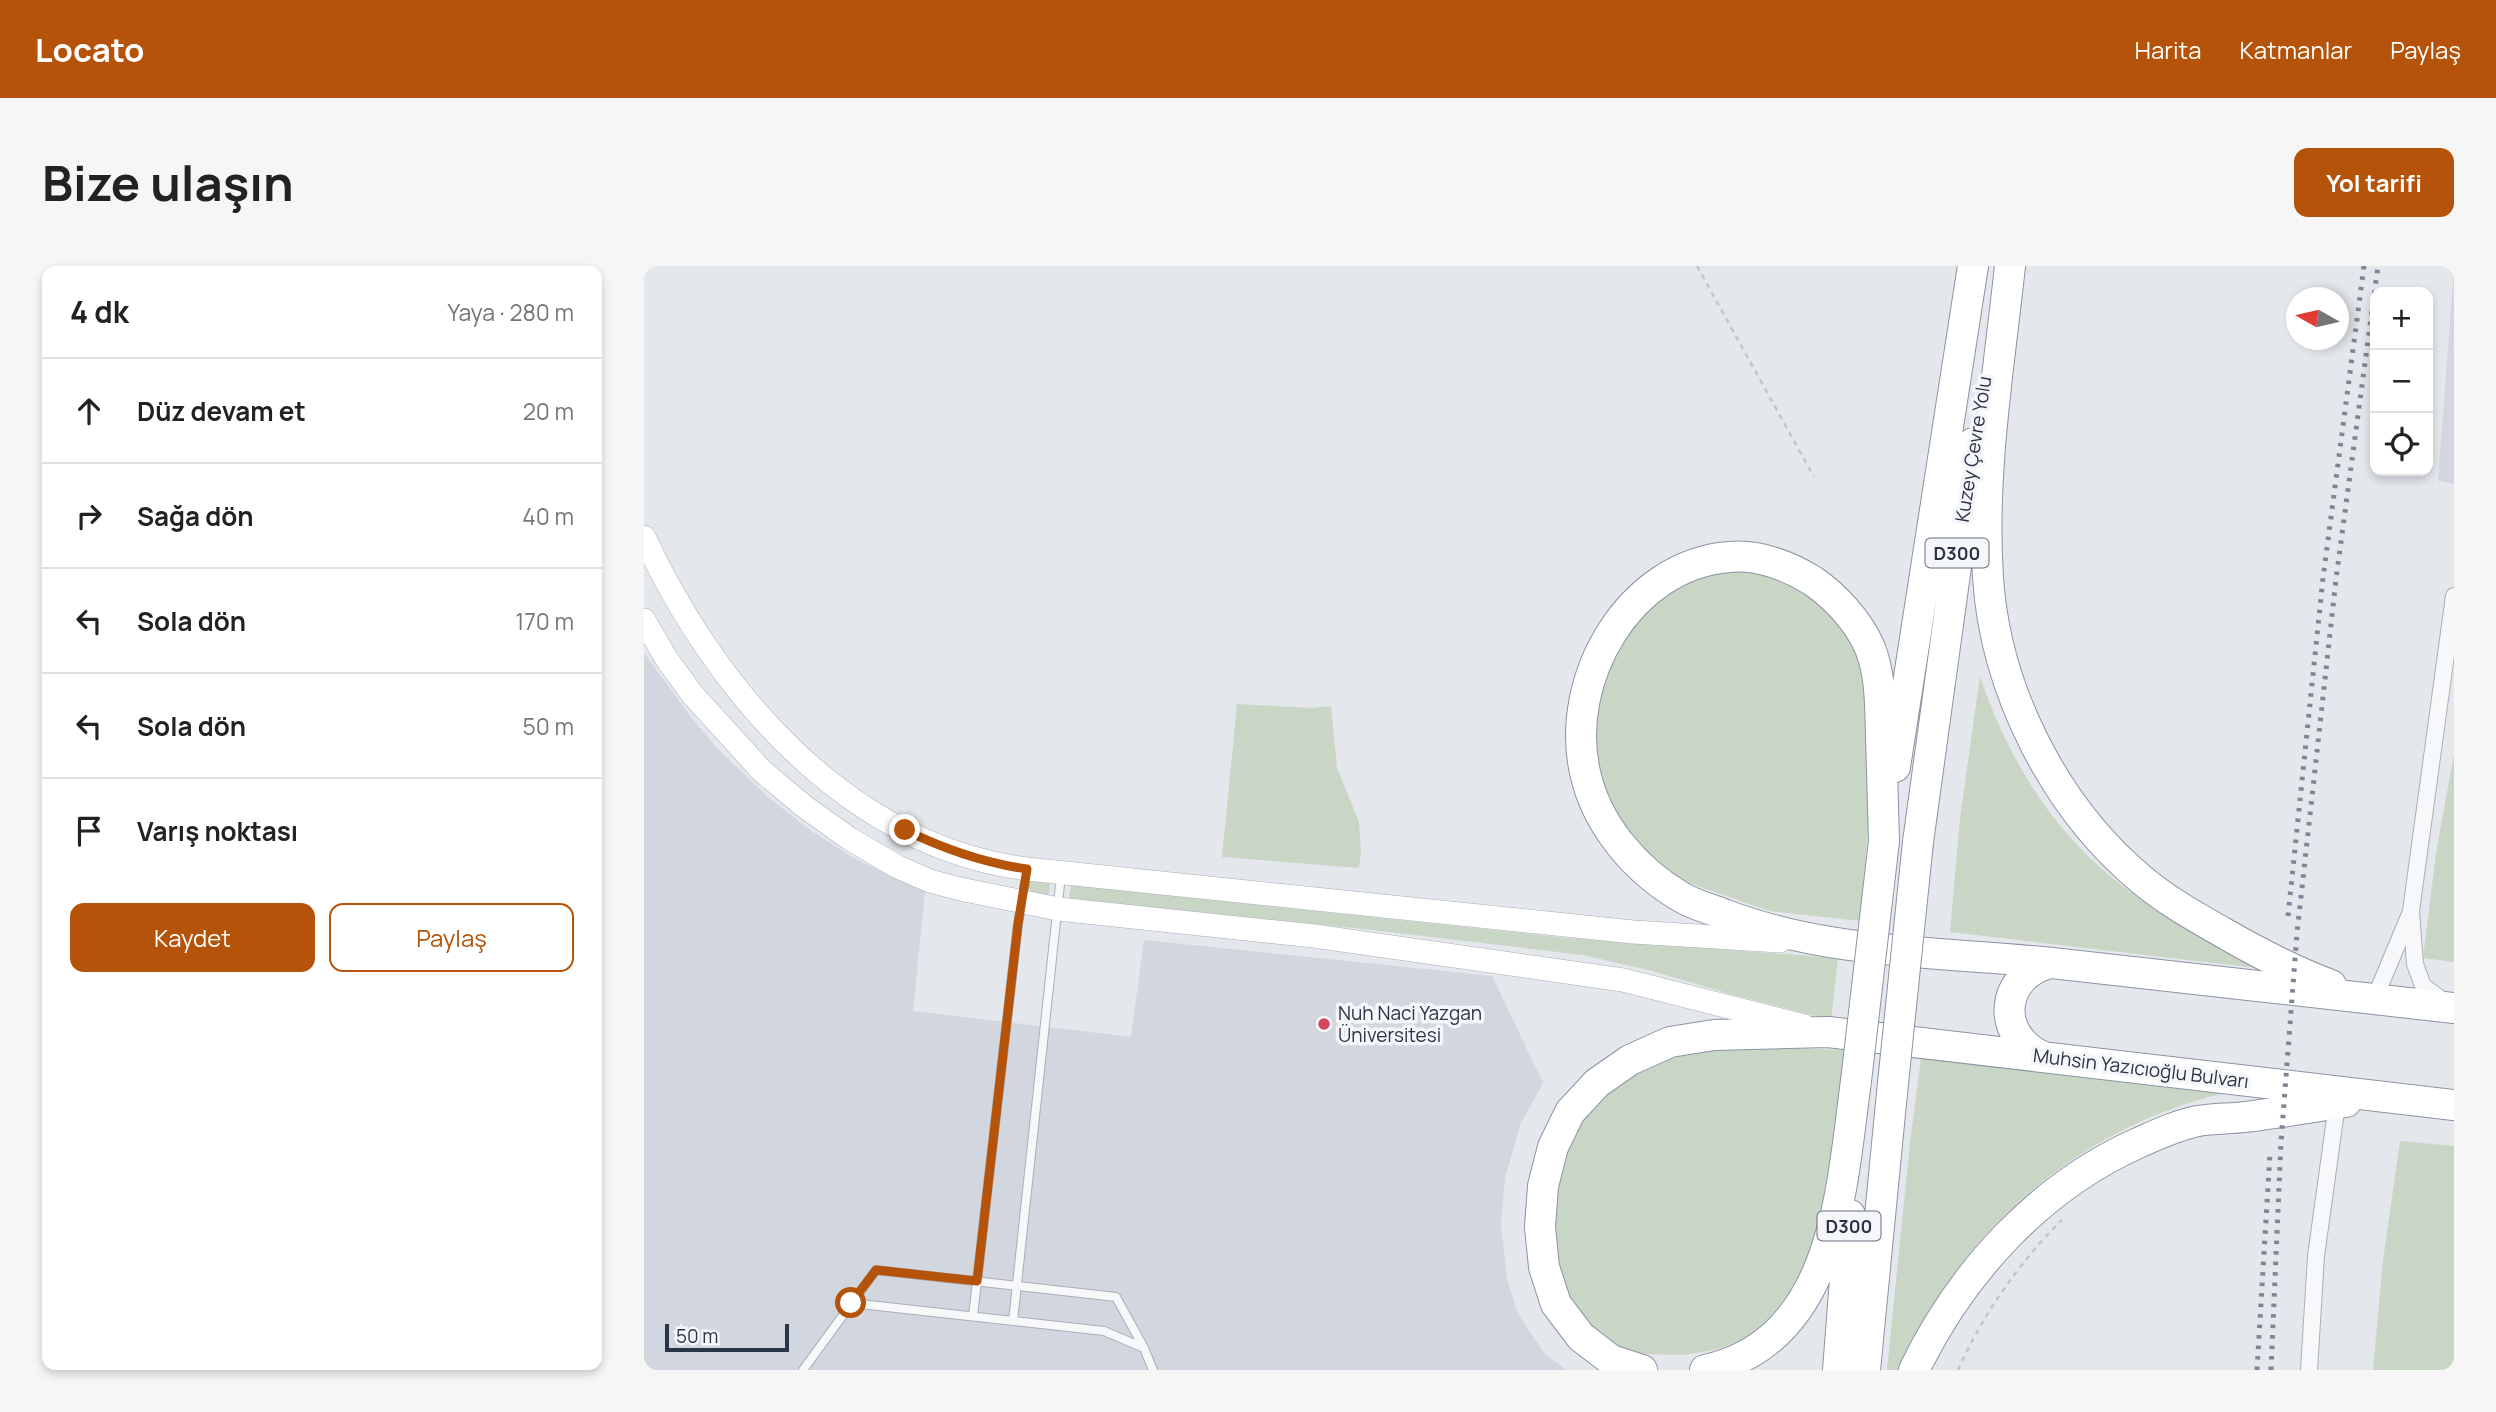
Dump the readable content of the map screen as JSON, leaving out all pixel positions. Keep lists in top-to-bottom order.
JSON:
{
  "streets": {
    "highway": ["Kuzey Çevre Yolu", "D300", "Muhsin Yazıcıoğlu Bulvarı"]
  },
  "crossings": [
    ["Kuzey Çevre Yolu", "D300"]
  ],
  "places": ["Nuh Naci Yazgan Üniversitesi"],
  "scale_bar": "50 m",
  "north": "left",
  "page": {
    "header": "Locato",
    "nav": ["Harita", "Katmanlar", "Paylaş"],
    "buttons": [
      "Yol tarifi",
      ["Kaydet", "Paylaş"]
    ],
    "title": "Bize ulaşın",
    "heading": ["4 dk", "Yaya · 280 m"],
    "map_buttons": ["+", "−"],
    "list": [
      ["Düz devam et", "20 m"],
      ["Sağa dön", "40 m"],
      ["Sola dön", "170 m"],
      ["Sola dön", "50 m"],
      "Varış noktası"
    ],
    "scale": "50 m"
  }
}
